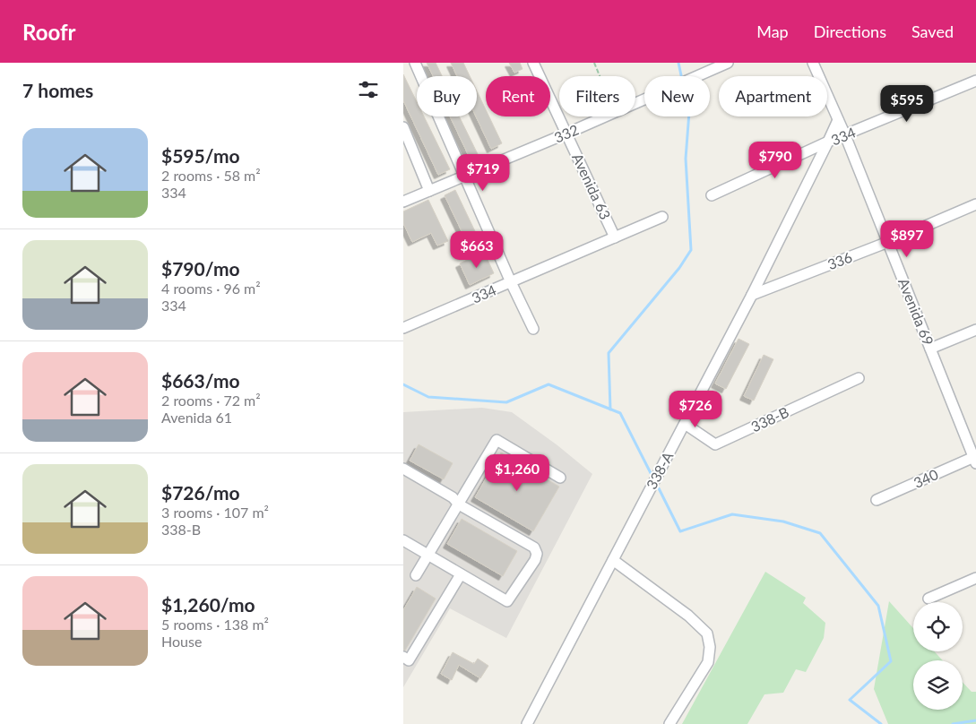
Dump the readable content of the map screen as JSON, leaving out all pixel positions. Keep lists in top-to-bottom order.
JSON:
{
  "streets": {
    "street": [
      "332",
      "334",
      "Avenida 63",
      "336",
      "Avenida 69",
      "338-B",
      "338-A",
      "340"
    ]
  },
  "crossings": [
    ["332", "Avenida 63"],
    ["334", "Avenida 63"],
    ["334", "Avenida 69"],
    ["334", "338-A"],
    ["336", "Avenida 69"],
    ["336", "338-A"],
    ["Avenida 69", "338-A"],
    ["Avenida 69", "340"],
    ["338-B", "338-A"]
  ],
  "page": {
    "header": "Roofr",
    "nav": ["Map", "Directions", "Saved"],
    "heading": "7 homes",
    "chip": [
      "Buy",
      "Rent",
      "Filters",
      "New",
      "Apartment"
    ],
    "price": [
      "$595",
      "$790",
      "$719",
      "$897",
      "$663",
      "$726",
      "$1,260"
    ],
    "list": [
      {
        "name": "$595/mo",
        "note": "2 rooms · 58 m² · 334"
      },
      {
        "name": "$790/mo",
        "note": "4 rooms · 96 m² · 334"
      },
      {
        "name": "$663/mo",
        "note": "2 rooms · 72 m² · Avenida 61"
      },
      {
        "name": "$726/mo",
        "note": "3 rooms · 107 m² · 338-B"
      },
      {
        "name": "$1,260/mo",
        "note": "5 rooms · 138 m² · House"
      }
    ]
  }
}
